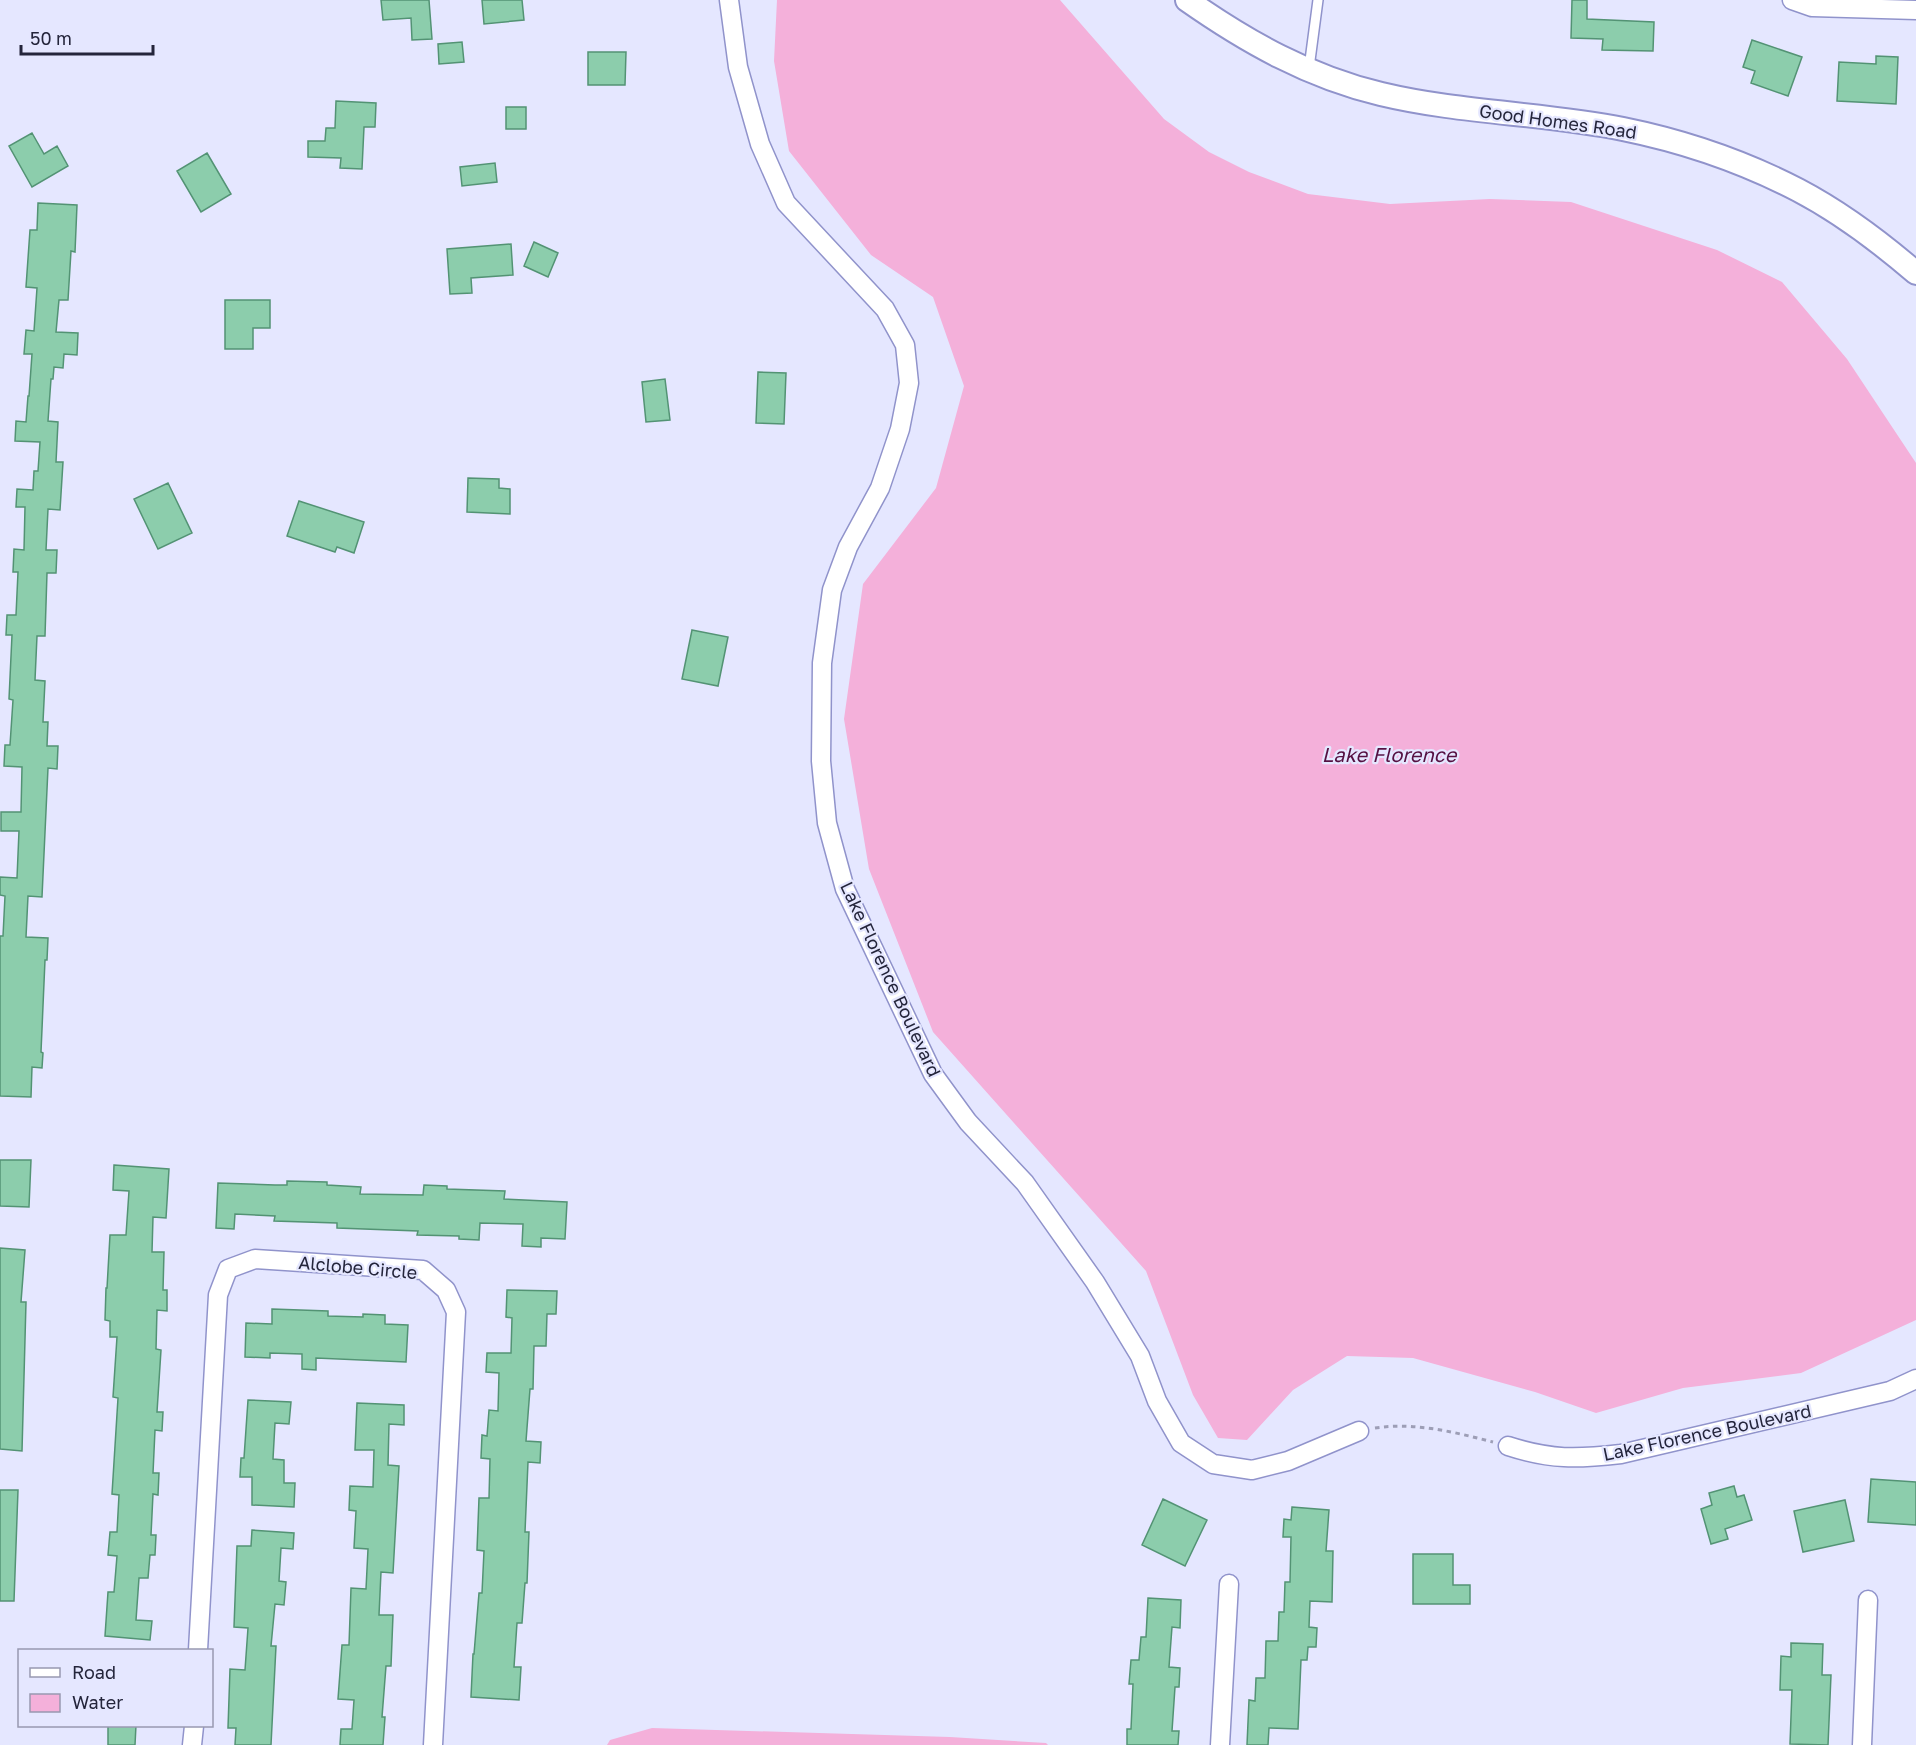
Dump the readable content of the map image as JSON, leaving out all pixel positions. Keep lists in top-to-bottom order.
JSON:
{
  "streets": {
    "street": ["Good Homes Road", "Lake Florence Boulevard", "Alclobe Circle"]
  },
  "water": ["Lake Florence"],
  "legend": ["Road", "Water"],
  "scale_bar": "50 m"
}
